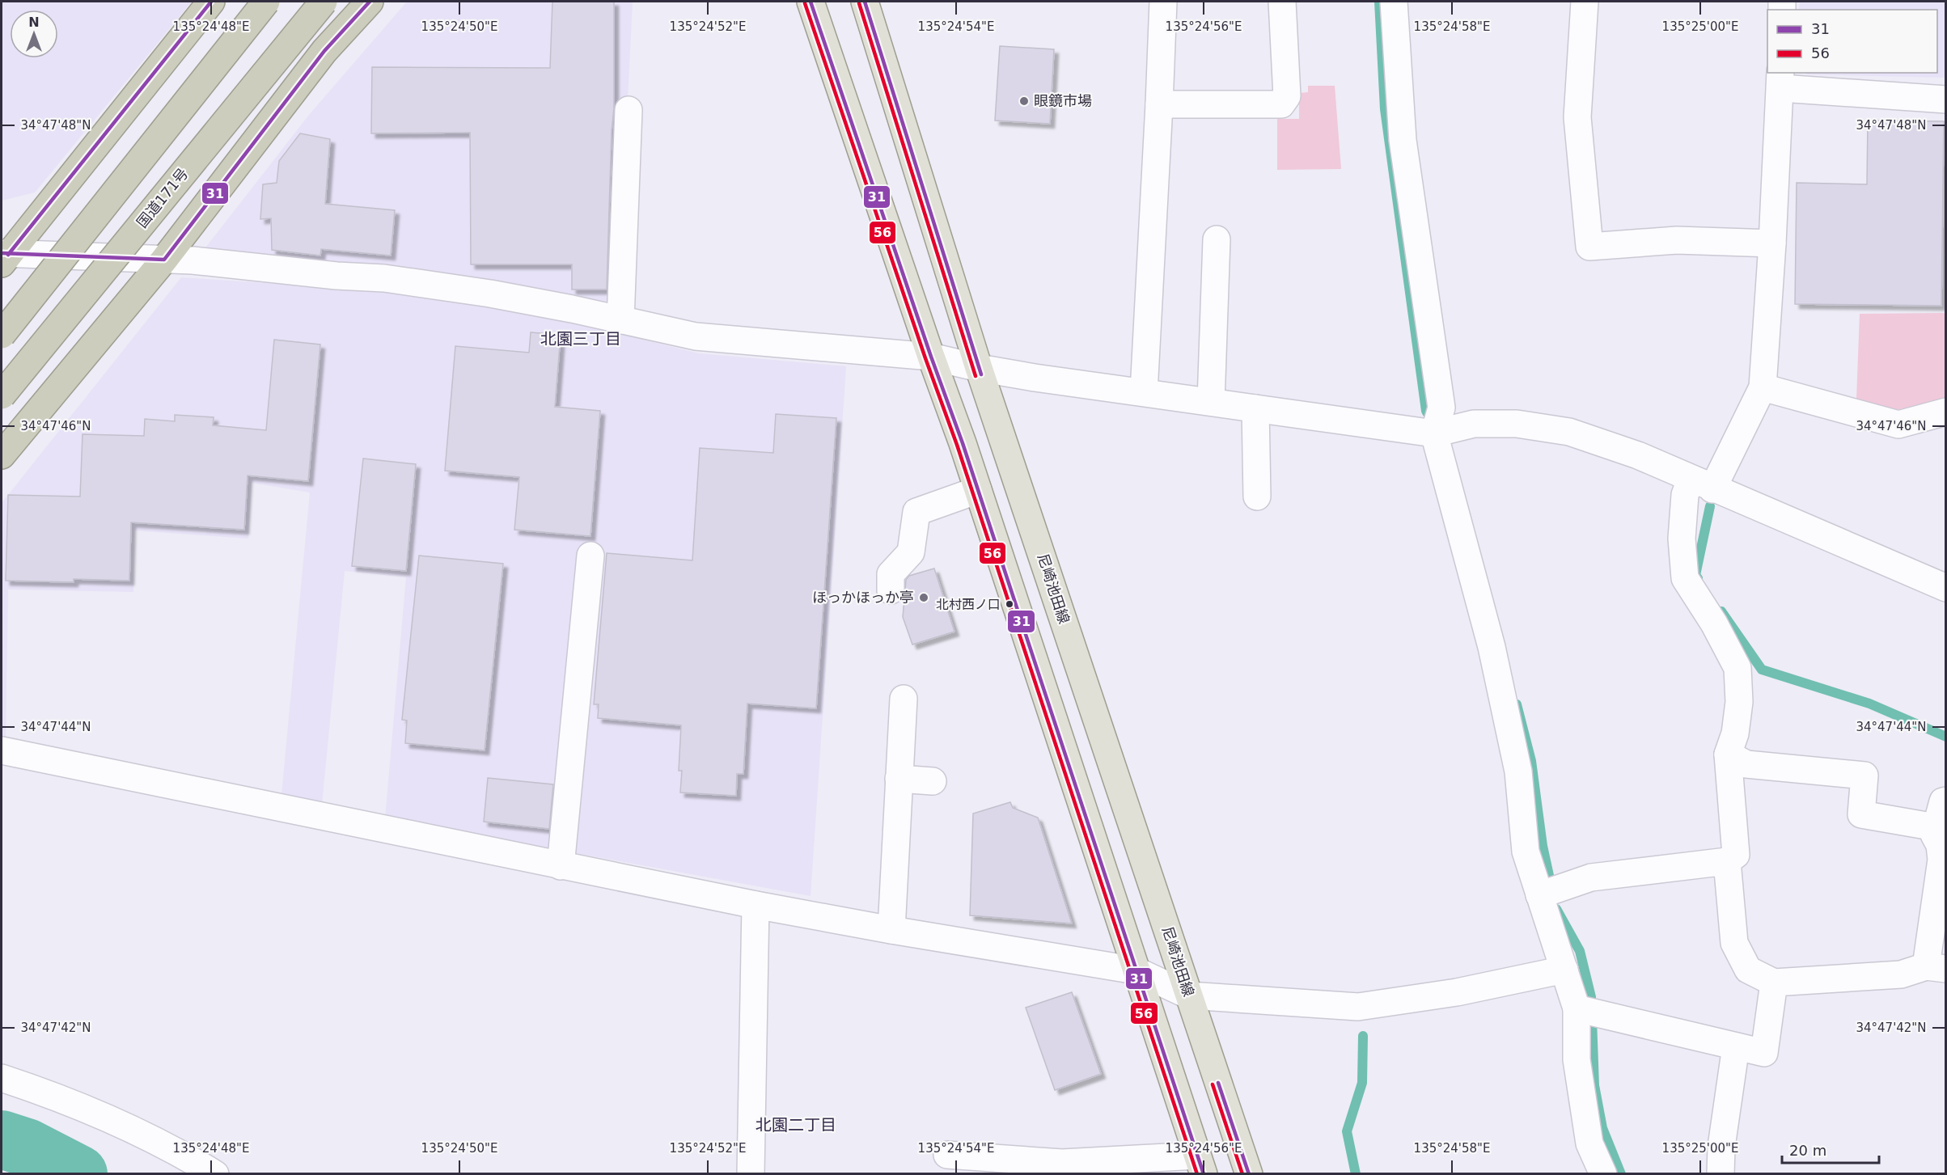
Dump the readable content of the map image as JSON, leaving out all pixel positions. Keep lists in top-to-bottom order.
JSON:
{
  "streets": {
    "highway": ["国道171号"],
    "main road": ["尼崎池田線"]
  },
  "districts": ["北園三丁目", "北園二丁目"],
  "places": ["眼鏡市場", "ほっかほっか亭", "北村西ノ口"],
  "lines": ["transit line 31", "transit line 56"],
  "legend": ["31", "56"],
  "scale_bar": "20 m",
  "north": "top",
  "coordinates": [
    "135°24'48\"E",
    "135°24'50\"E",
    "135°24'52\"E",
    "135°24'54\"E",
    "135°24'56\"E",
    "135°24'58\"E",
    "135°25'00\"E",
    "34°47'48\"N",
    "34°47'46\"N",
    "34°47'44\"N",
    "34°47'42\"N"
  ]
}
